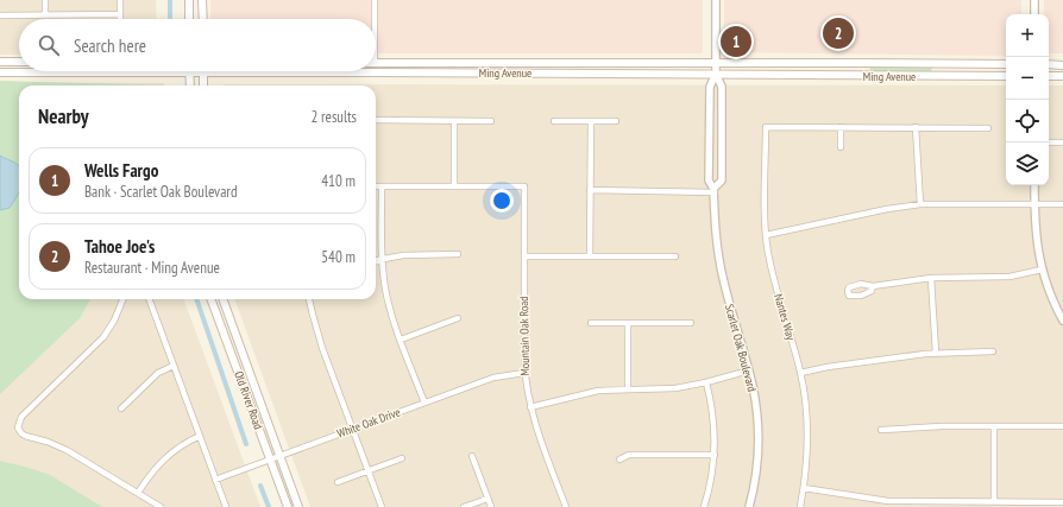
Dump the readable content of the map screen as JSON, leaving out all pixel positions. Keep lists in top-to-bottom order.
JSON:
{
  "streets": {
    "main road": ["Ming Avenue", "Old River Road"],
    "street": [
      "Nantes Way",
      "Mountain Oak Road",
      "Scarlet Oak Boulevard",
      "White Oak Drive"
    ]
  },
  "crossings": [
    ["Ming Avenue", "Scarlet Oak Boulevard"],
    ["Mountain Oak Road", "White Oak Drive"],
    ["Old River Road", "White Oak Drive"]
  ],
  "page": {
    "map_buttons": ["+", "−"],
    "pins": ["2", "1"],
    "search": "Search here",
    "heading": ["Nearby", "2 results"],
    "list": [
      {
        "mark": "1",
        "name": "Wells Fargo",
        "note": "Bank · Scarlet Oak Boulevard",
        "value": "410 m"
      },
      {
        "mark": "2",
        "name": "Tahoe Joe's",
        "note": "Restaurant · Ming Avenue",
        "value": "540 m"
      }
    ]
  }
}
